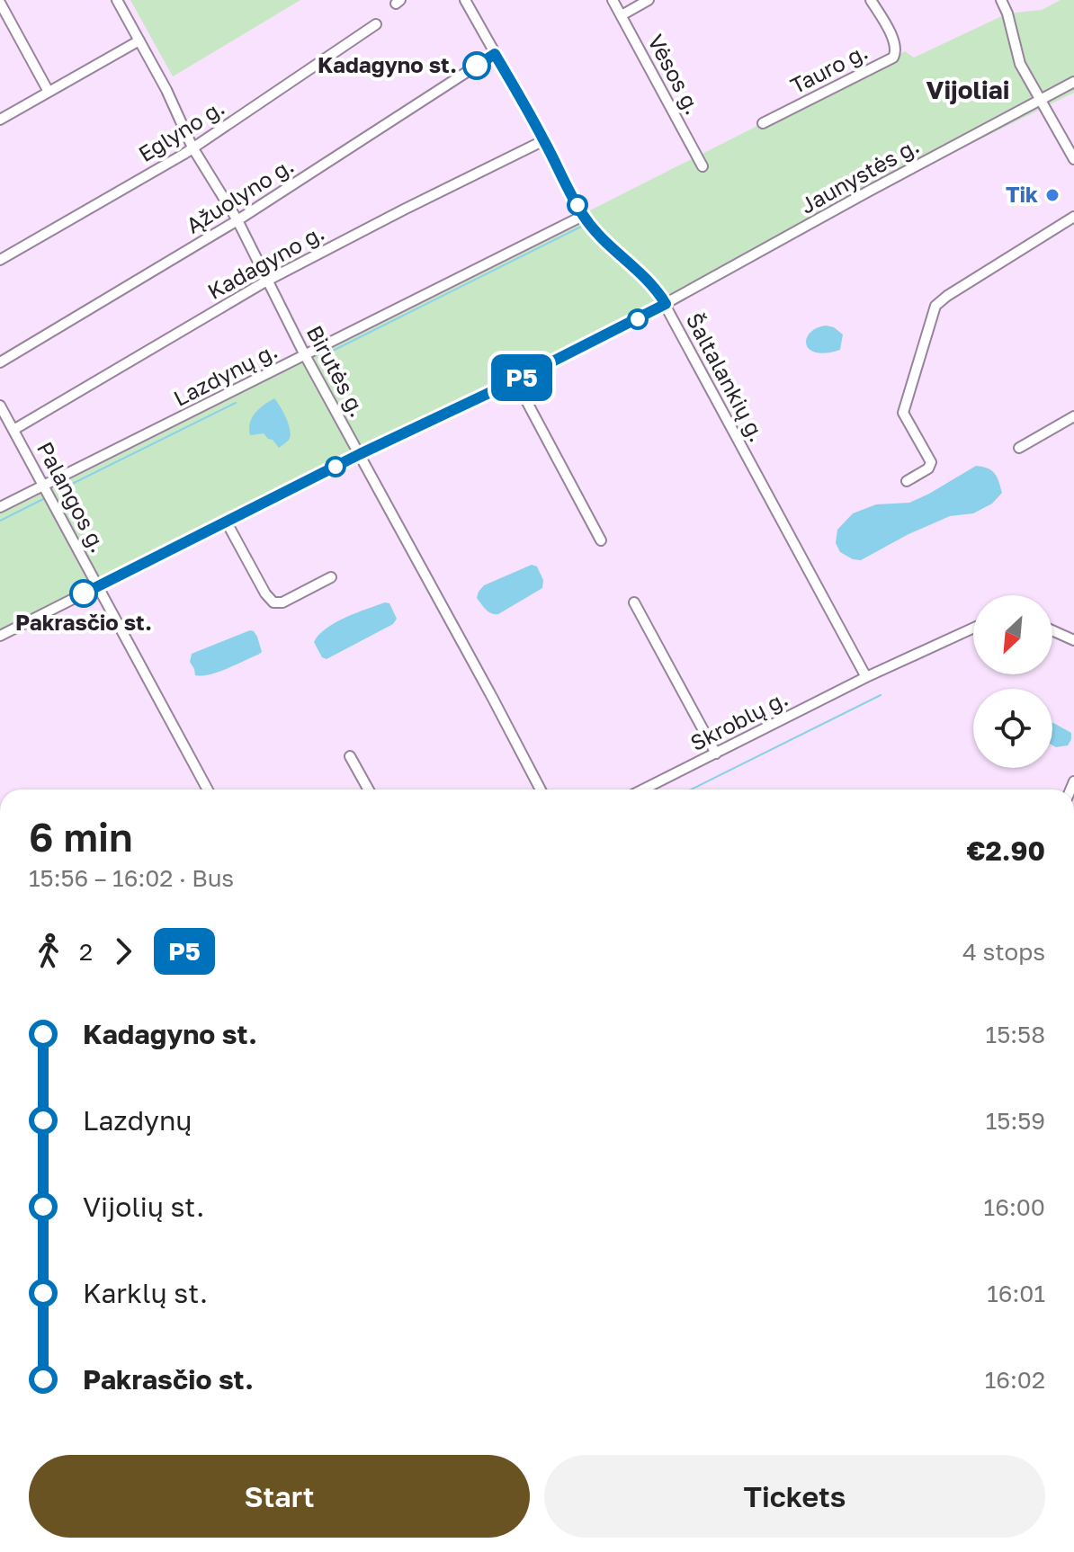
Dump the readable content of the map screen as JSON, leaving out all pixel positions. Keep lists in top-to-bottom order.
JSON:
{
  "streets": {
    "street": [
      "Tauro g.",
      "Vėsos g.",
      "Eglyno g.",
      "Jaunystės g.",
      "Ąžuolyno g.",
      "Kadagyno g.",
      "Birutės g.",
      "Lazdynų g.",
      "Šaltalankių g.",
      "Palangos g.",
      "Skroblų g."
    ]
  },
  "crossings": [
    ["Eglyno g.", "Birutės g."],
    ["Jaunystės g.", "Birutės g."],
    ["Jaunystės g.", "Šaltalankių g."],
    ["Jaunystės g.", "Palangos g."],
    ["Ąžuolyno g.", "Birutės g."],
    ["Ąžuolyno g.", "Šaltalankių g."],
    ["Kadagyno g.", "Birutės g."],
    ["Kadagyno g.", "Šaltalankių g."],
    ["Kadagyno g.", "Palangos g."],
    ["Birutės g.", "Lazdynų g."],
    ["Lazdynų g.", "Šaltalankių g."],
    ["Lazdynų g.", "Palangos g."],
    ["Šaltalankių g.", "Skroblų g."]
  ],
  "districts": ["Vijoliai"],
  "places": ["Kadagyno st.", "Tik", "Pakrasčio st."],
  "lines": ["bus line P5"],
  "north": "bottom left",
  "page": {
    "on_map": "P5",
    "heading": ["6 min", "15:56 – 16:02 · Bus", "€2.90"],
    "legs": ["2", "P5", "4 stops"],
    "list": [
      {
        "name": "Kadagyno st.",
        "value": "15:58"
      },
      {
        "name": "Lazdynų",
        "value": "15:59"
      },
      {
        "name": "Vijolių st.",
        "value": "16:00"
      },
      {
        "name": "Karklų st.",
        "value": "16:01"
      },
      {
        "name": "Pakrasčio st.",
        "value": "16:02"
      }
    ],
    "buttons": ["Start", "Tickets"]
  }
}
